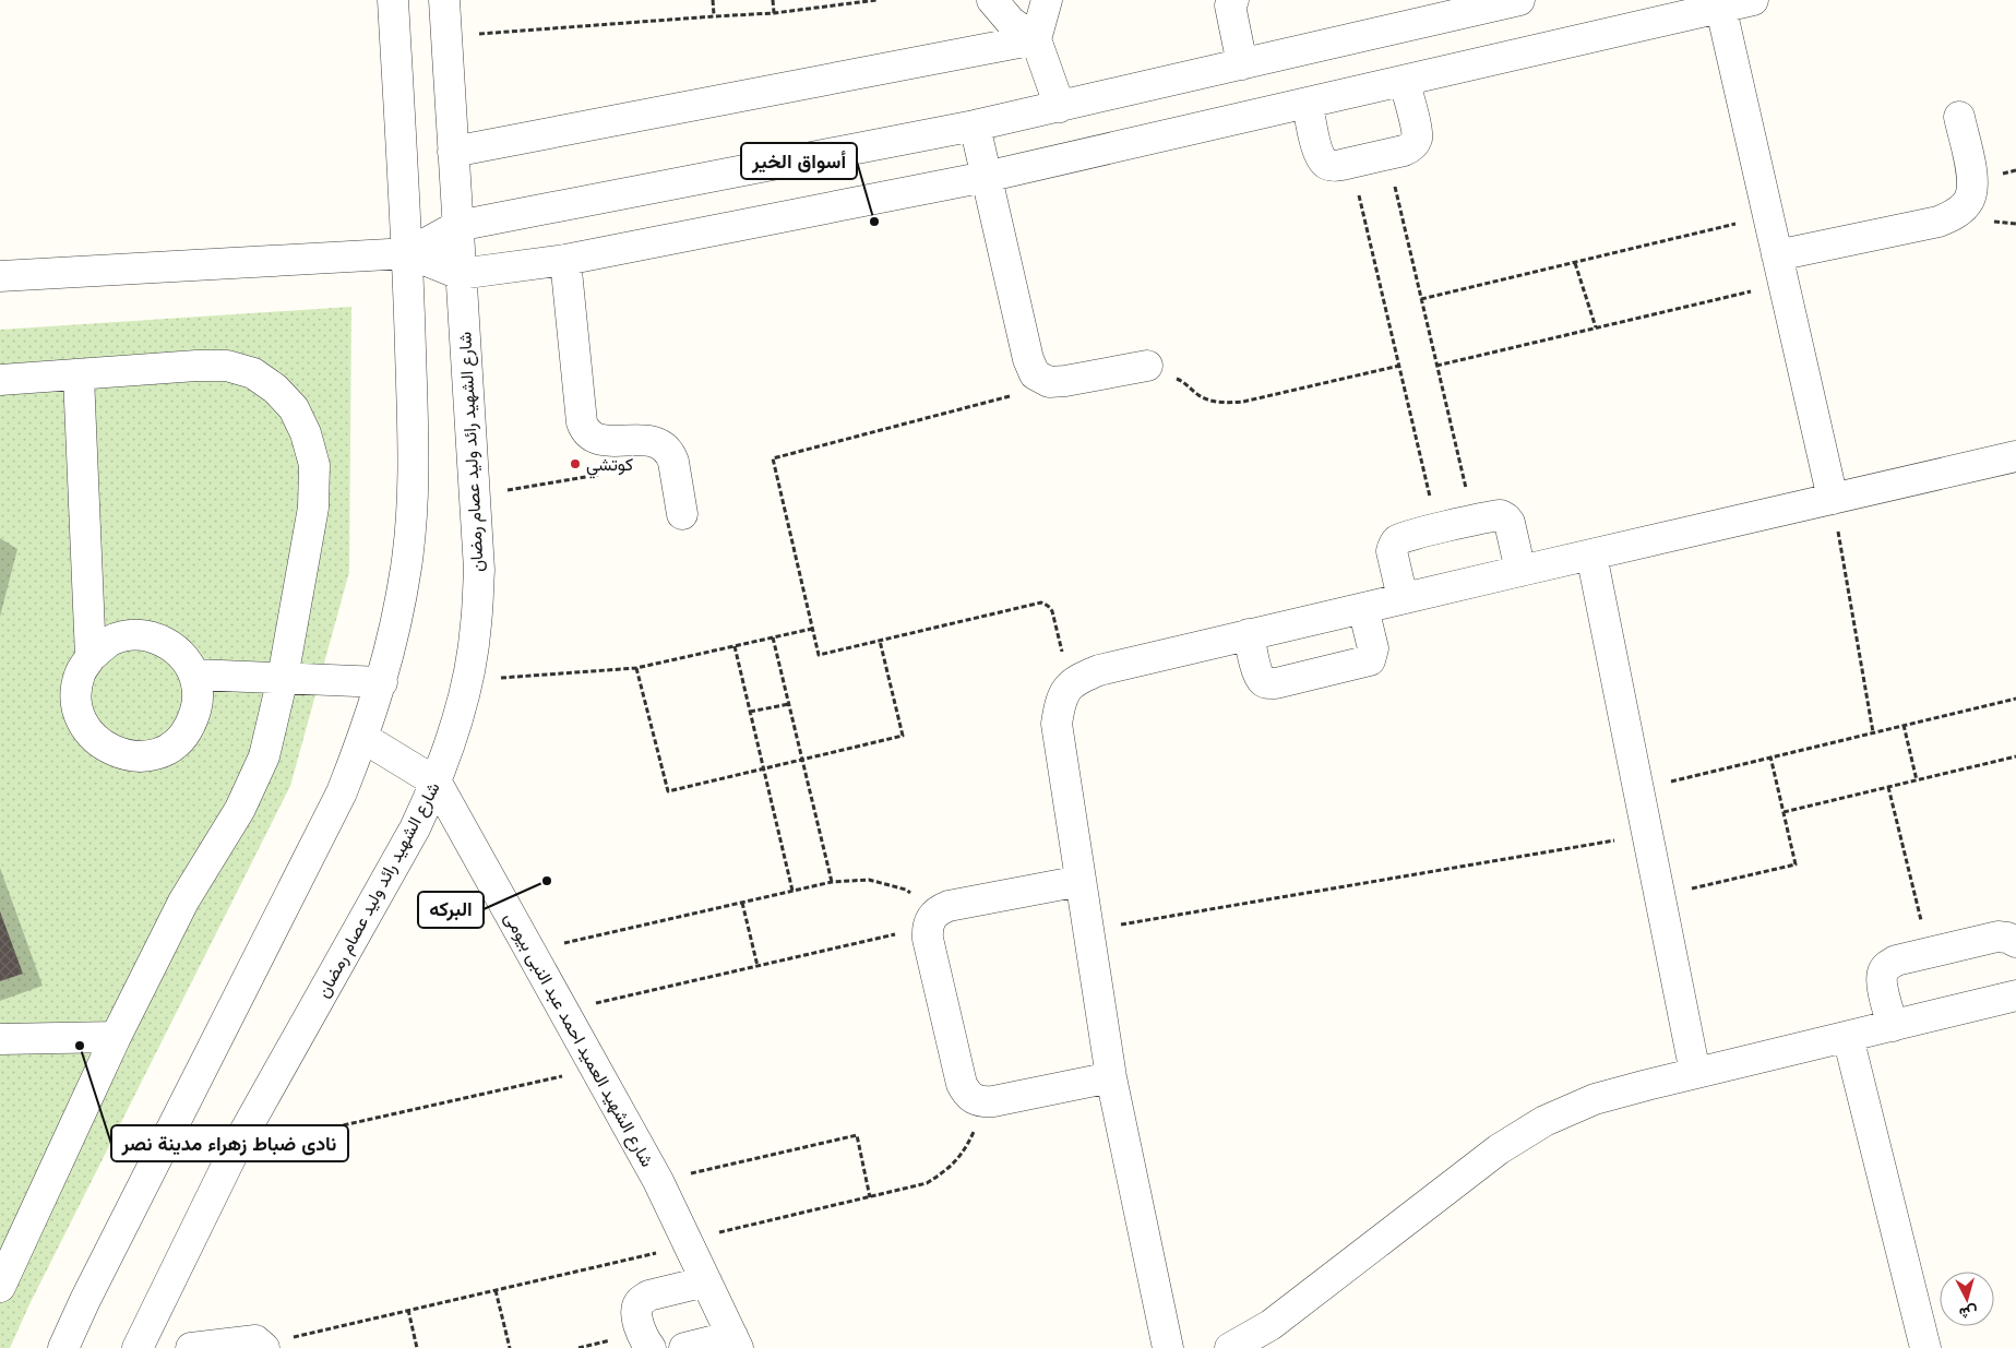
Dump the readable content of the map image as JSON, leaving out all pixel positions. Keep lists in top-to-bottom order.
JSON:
{
  "streets": {
    "street": ["شارع الشهيد رائد وليد عصام رمضان", "شارع الشهيد العميد احمد عبد النبى بيومى"]
  },
  "crossings": [
    ["شارع الشهيد رائد وليد عصام رمضان", "شارع الشهيد العميد احمد عبد النبى بيومى"]
  ],
  "places": [
    "أسواق الخير",
    "كوتشي",
    "البركه",
    "نادى ضباط زهراء مدينة نصر"
  ],
  "north": "bottom"
}
